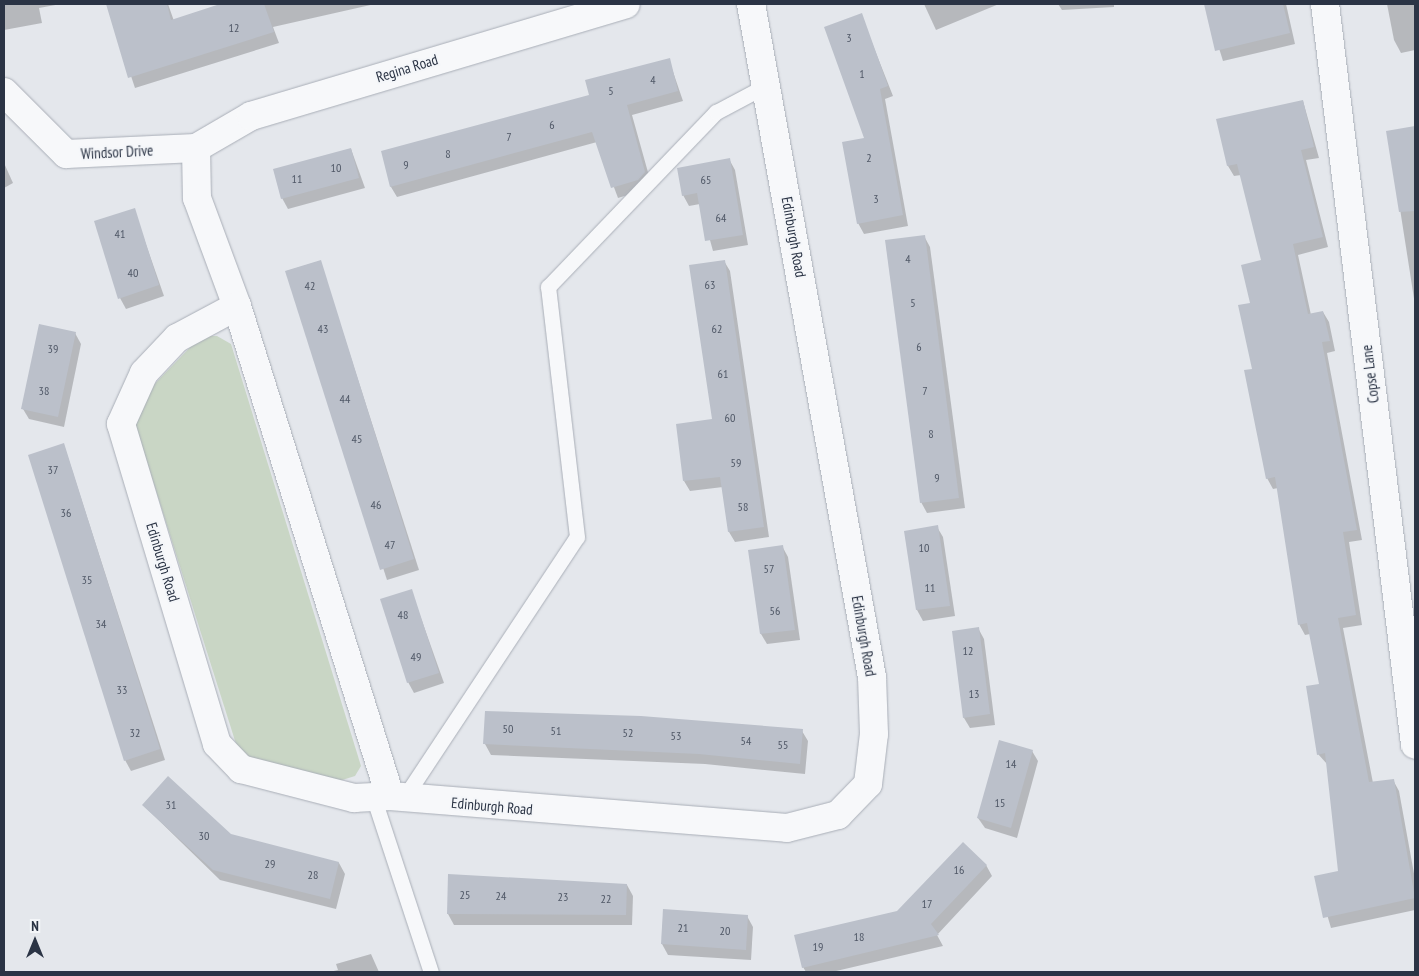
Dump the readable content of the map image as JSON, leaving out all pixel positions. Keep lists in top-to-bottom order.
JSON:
{
  "streets": {
    "street": [
      "Regina Road",
      "Windsor Drive",
      "Edinburgh Road",
      "Copse Lane"
    ]
  },
  "crossings": [
    ["Regina Road", "Windsor Drive"]
  ],
  "house_numbers": [
    "12",
    "3",
    "1",
    "4",
    "5",
    "6",
    "7",
    "8",
    "2",
    "9",
    "10",
    "11",
    "65",
    "3",
    "64",
    "41",
    "4",
    "40",
    "63",
    "42",
    "5",
    "43",
    "62",
    "6",
    "39",
    "61",
    "38",
    "7",
    "44",
    "60",
    "8",
    "45",
    "59",
    "37",
    "9",
    "46",
    "58",
    "36",
    "47",
    "10",
    "57",
    "35",
    "11",
    "56",
    "48",
    "34",
    "12",
    "49",
    "33",
    "13",
    "50",
    "51",
    "32",
    "52",
    "53",
    "54",
    "55",
    "14",
    "15",
    "31",
    "30",
    "29",
    "16",
    "28",
    "25",
    "24",
    "23",
    "22",
    "17",
    "21",
    "20",
    "18",
    "19"
  ],
  "north": "top"
}
